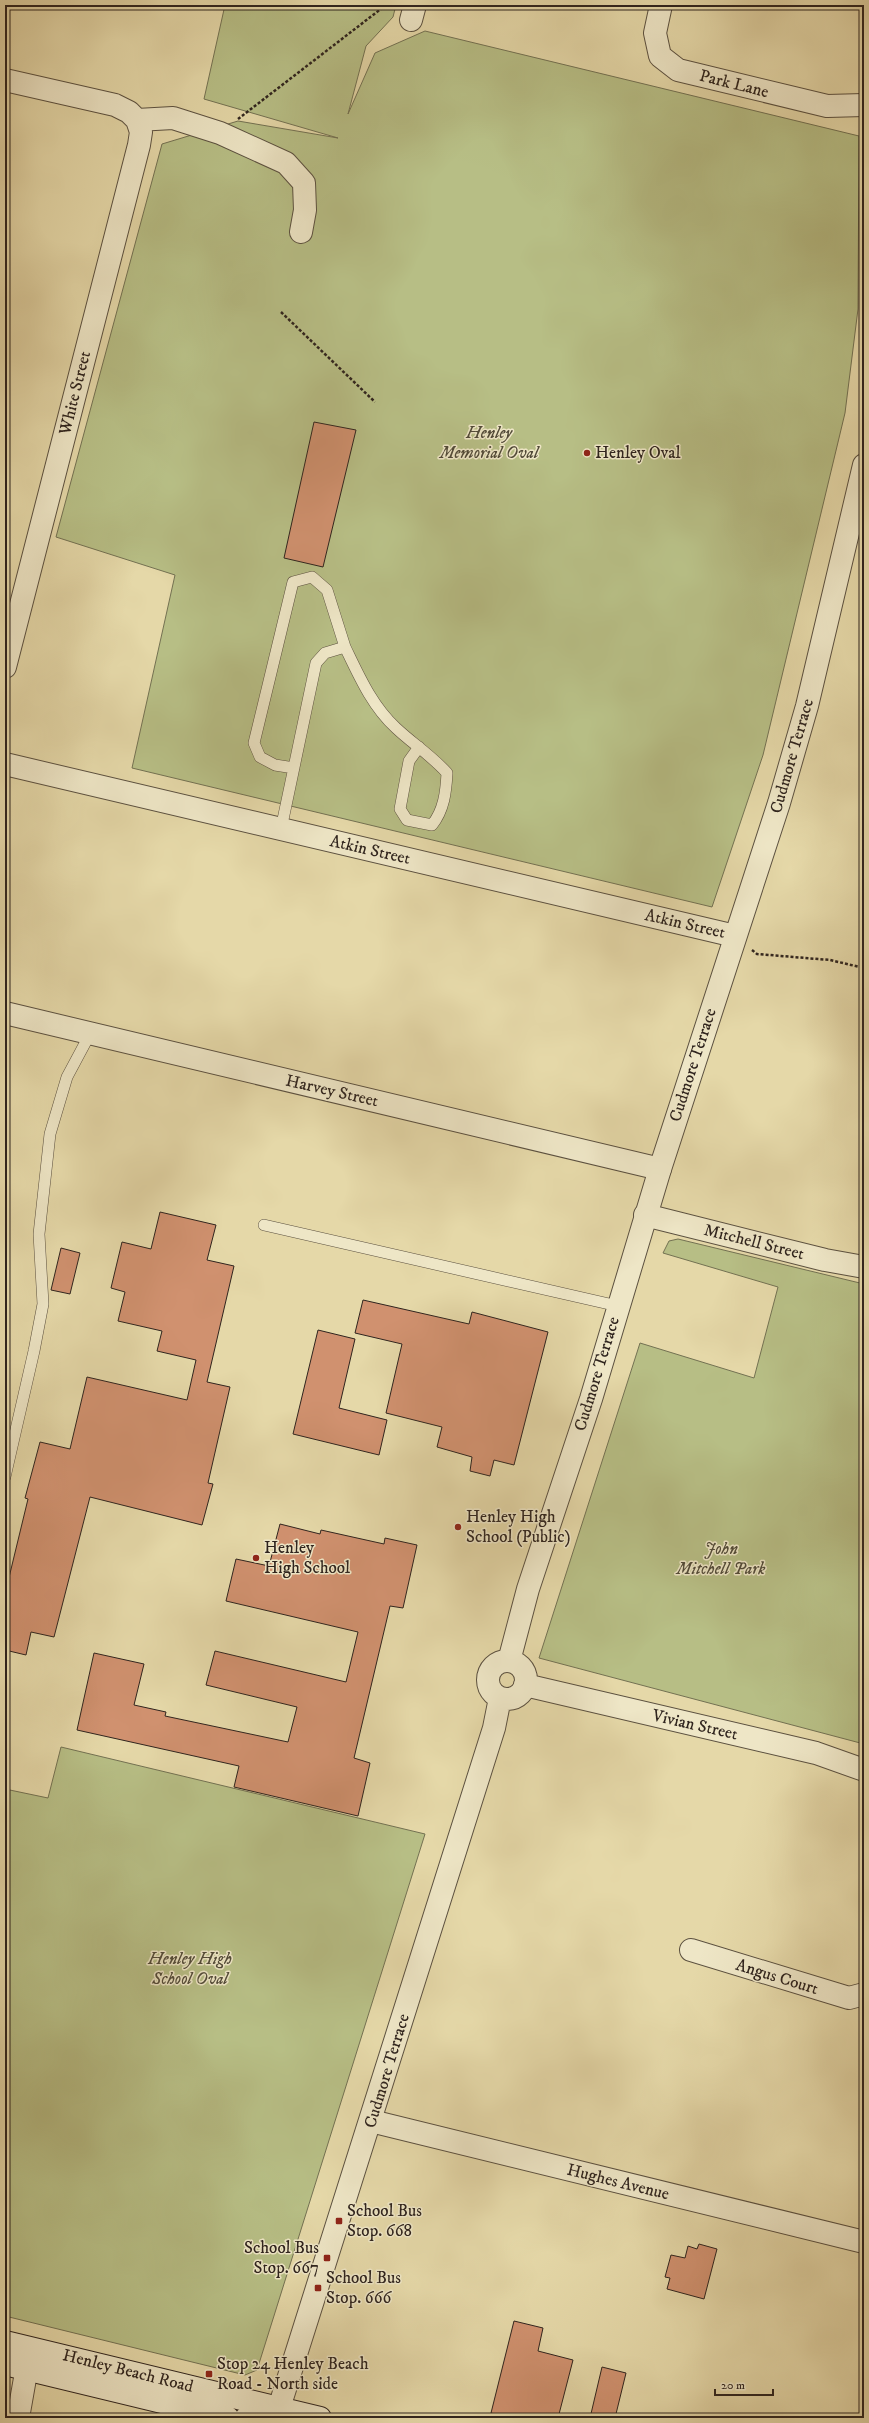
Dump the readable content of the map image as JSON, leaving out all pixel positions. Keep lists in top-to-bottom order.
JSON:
{
  "streets": {
    "street": [
      "Park Lane",
      "White Street",
      "Cudmore Terrace",
      "Atkin Street",
      "Harvey Street",
      "Mitchell Street",
      "Vivian Street",
      "Angus Court",
      "Hughes Avenue",
      "Henley Beach Road"
    ]
  },
  "crossings": [
    ["Cudmore Terrace", "Atkin Street"],
    ["Cudmore Terrace", "Harvey Street"],
    ["Cudmore Terrace", "Mitchell Street"],
    ["Cudmore Terrace", "Vivian Street"],
    ["Cudmore Terrace", "Hughes Avenue"],
    ["Cudmore Terrace", "Henley Beach Road"]
  ],
  "parks": ["Henley Memorial Oval", "John Mitchell Park", "Henley High School Oval"],
  "places": {
    "other": ["Henley Oval", "Henley High School (Public)", "Henley High School"],
    "transit": [
      "School Bus Stop. 668",
      "School Bus Stop. 667",
      "School Bus Stop. 666",
      "Stop 24 Henley Beach Road - North side"
    ]
  },
  "scale_bar": "20 m"
}
